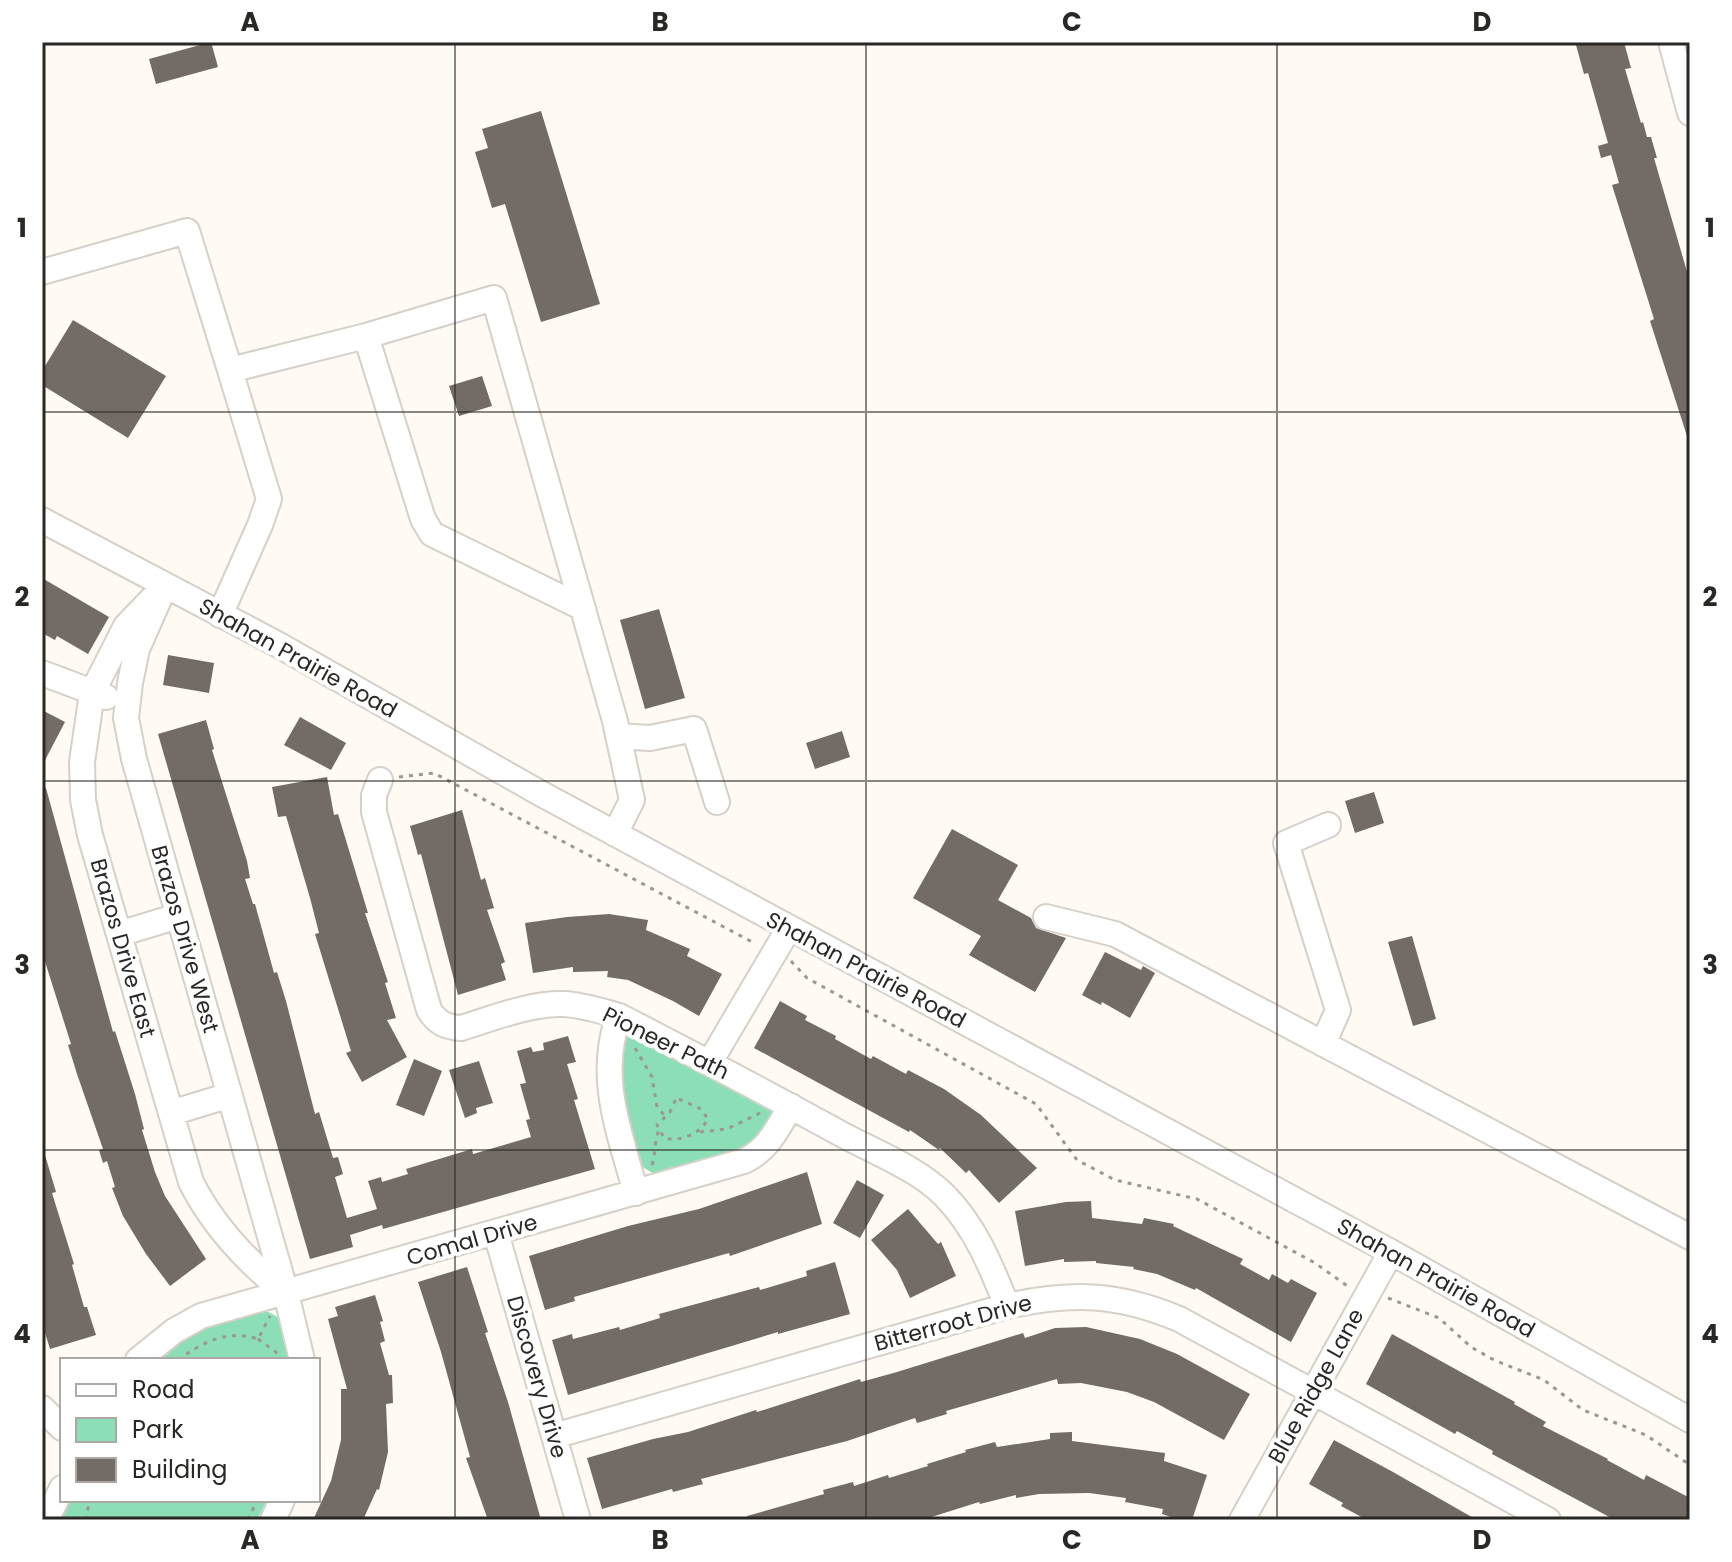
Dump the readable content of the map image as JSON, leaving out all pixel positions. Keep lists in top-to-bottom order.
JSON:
{
  "streets": {
    "street": [
      "Shahan Prairie Road",
      "Brazos Drive West",
      "Brazos Drive East",
      "Pioneer Path",
      "Comal Drive",
      "Bitterroot Drive",
      "Discovery Drive",
      "Blue Ridge Lane"
    ]
  },
  "crossings": [
    ["Shahan Prairie Road", "Brazos Drive West"],
    ["Shahan Prairie Road", "Brazos Drive East"],
    ["Shahan Prairie Road", "Blue Ridge Lane"],
    ["Brazos Drive West", "Brazos Drive East"],
    ["Brazos Drive West", "Comal Drive"],
    ["Brazos Drive East", "Comal Drive"],
    ["Pioneer Path", "Comal Drive"],
    ["Pioneer Path", "Bitterroot Drive"],
    ["Comal Drive", "Discovery Drive"],
    ["Bitterroot Drive", "Discovery Drive"],
    ["Bitterroot Drive", "Blue Ridge Lane"]
  ],
  "legend": ["Road", "Park", "Building"],
  "grid": {
    "columns": [
      "A",
      "B",
      "C",
      "D"
    ],
    "rows": [
      "1",
      "2",
      "3",
      "4"
    ]
  }
}
